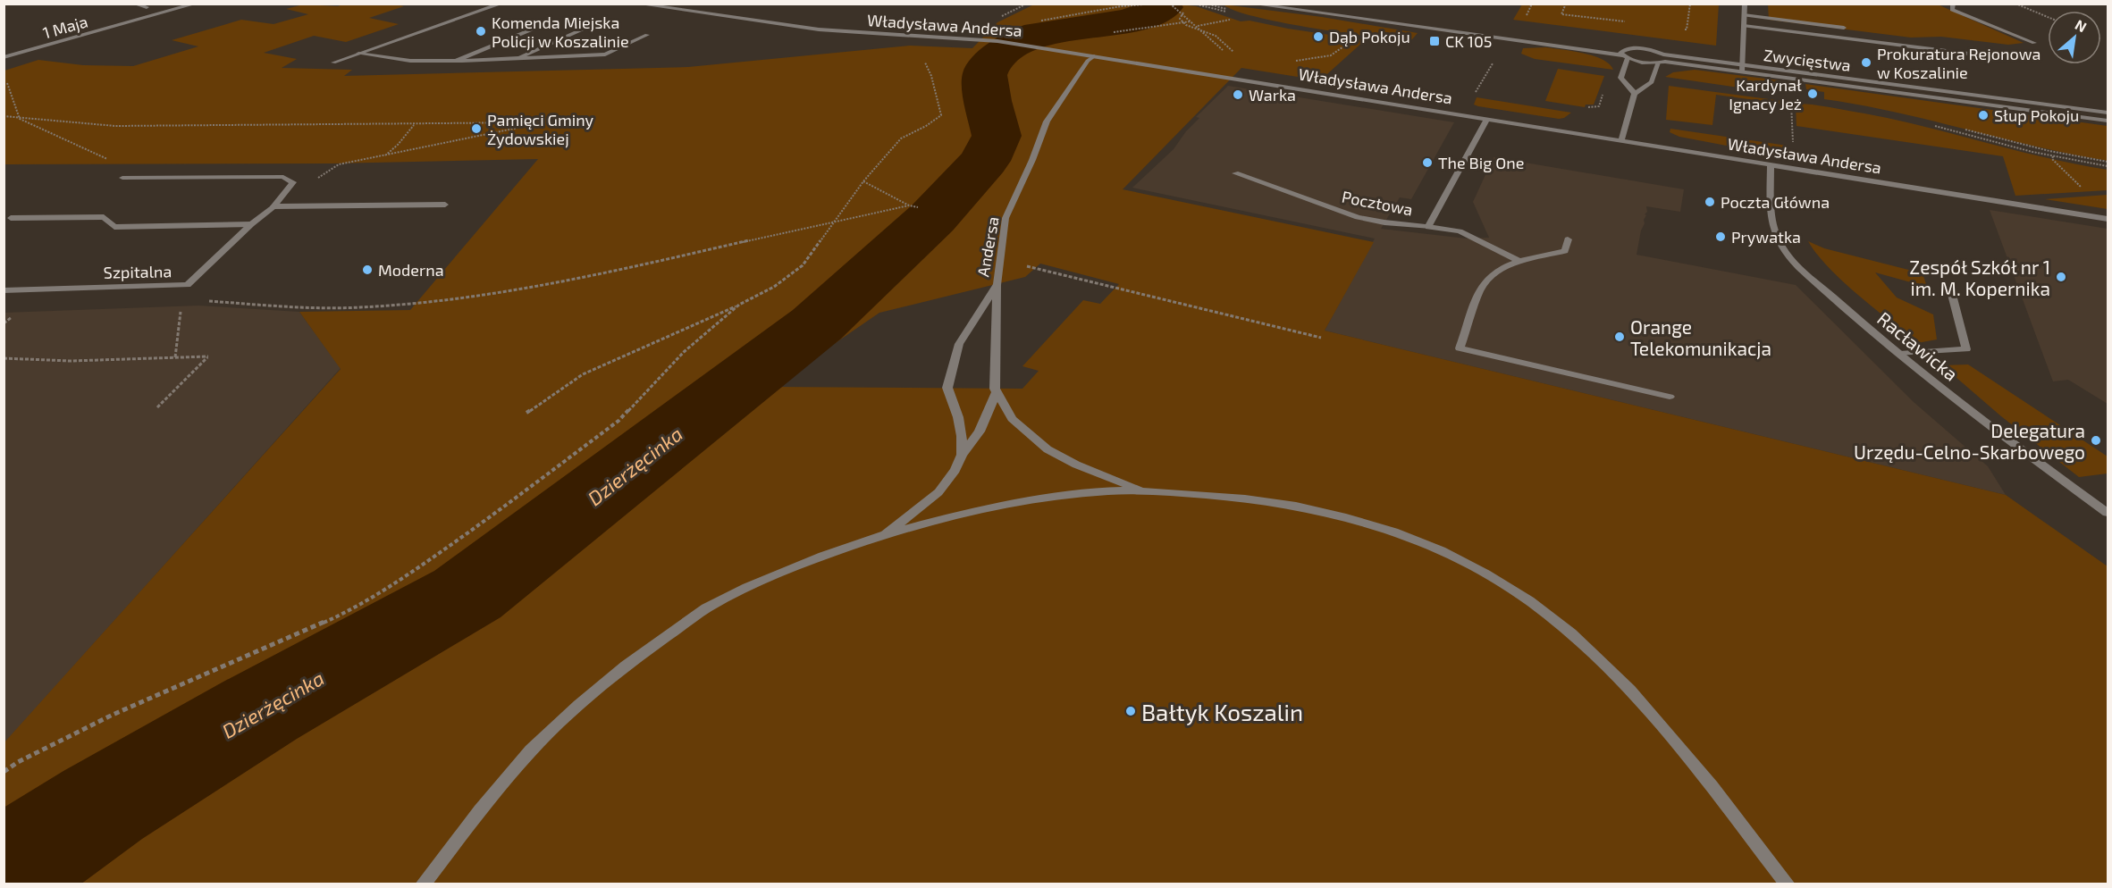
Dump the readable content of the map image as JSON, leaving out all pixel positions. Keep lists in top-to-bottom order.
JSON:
{
  "streets": {
    "street": [
      "Władysława Andersa",
      "1 Maja",
      "Zwycięstwa",
      "Pocztowa",
      "Andersa",
      "Szpitalna",
      "Racławicka"
    ]
  },
  "crossings": [
    ["Władysława Andersa", "Pocztowa"],
    ["Władysława Andersa", "Andersa"],
    ["Władysława Andersa", "Racławicka"]
  ],
  "water": ["Dzierżęcinka"],
  "places": {
    "other": [
      "Komenda Miejska Policji w Koszalinie",
      "Dąb Pokoju",
      "Prokuratura Rejonowa w Koszalinie",
      "Kardynał Ignacy Jeż",
      "Warka",
      "Słup Pokoju",
      "Pamięci Gminy Żydowskiej",
      "The Big One",
      "Poczta Główna",
      "Prywatka",
      "Moderna",
      "Zespół Szkół nr 1 im. M. Kopernika",
      "Orange Telekomunikacja",
      "Delegatura Urzędu-Celno-Skarbowego",
      "Bałtyk Koszalin"
    ],
    "transit": ["CK 105"]
  },
  "north": "top right"
}
